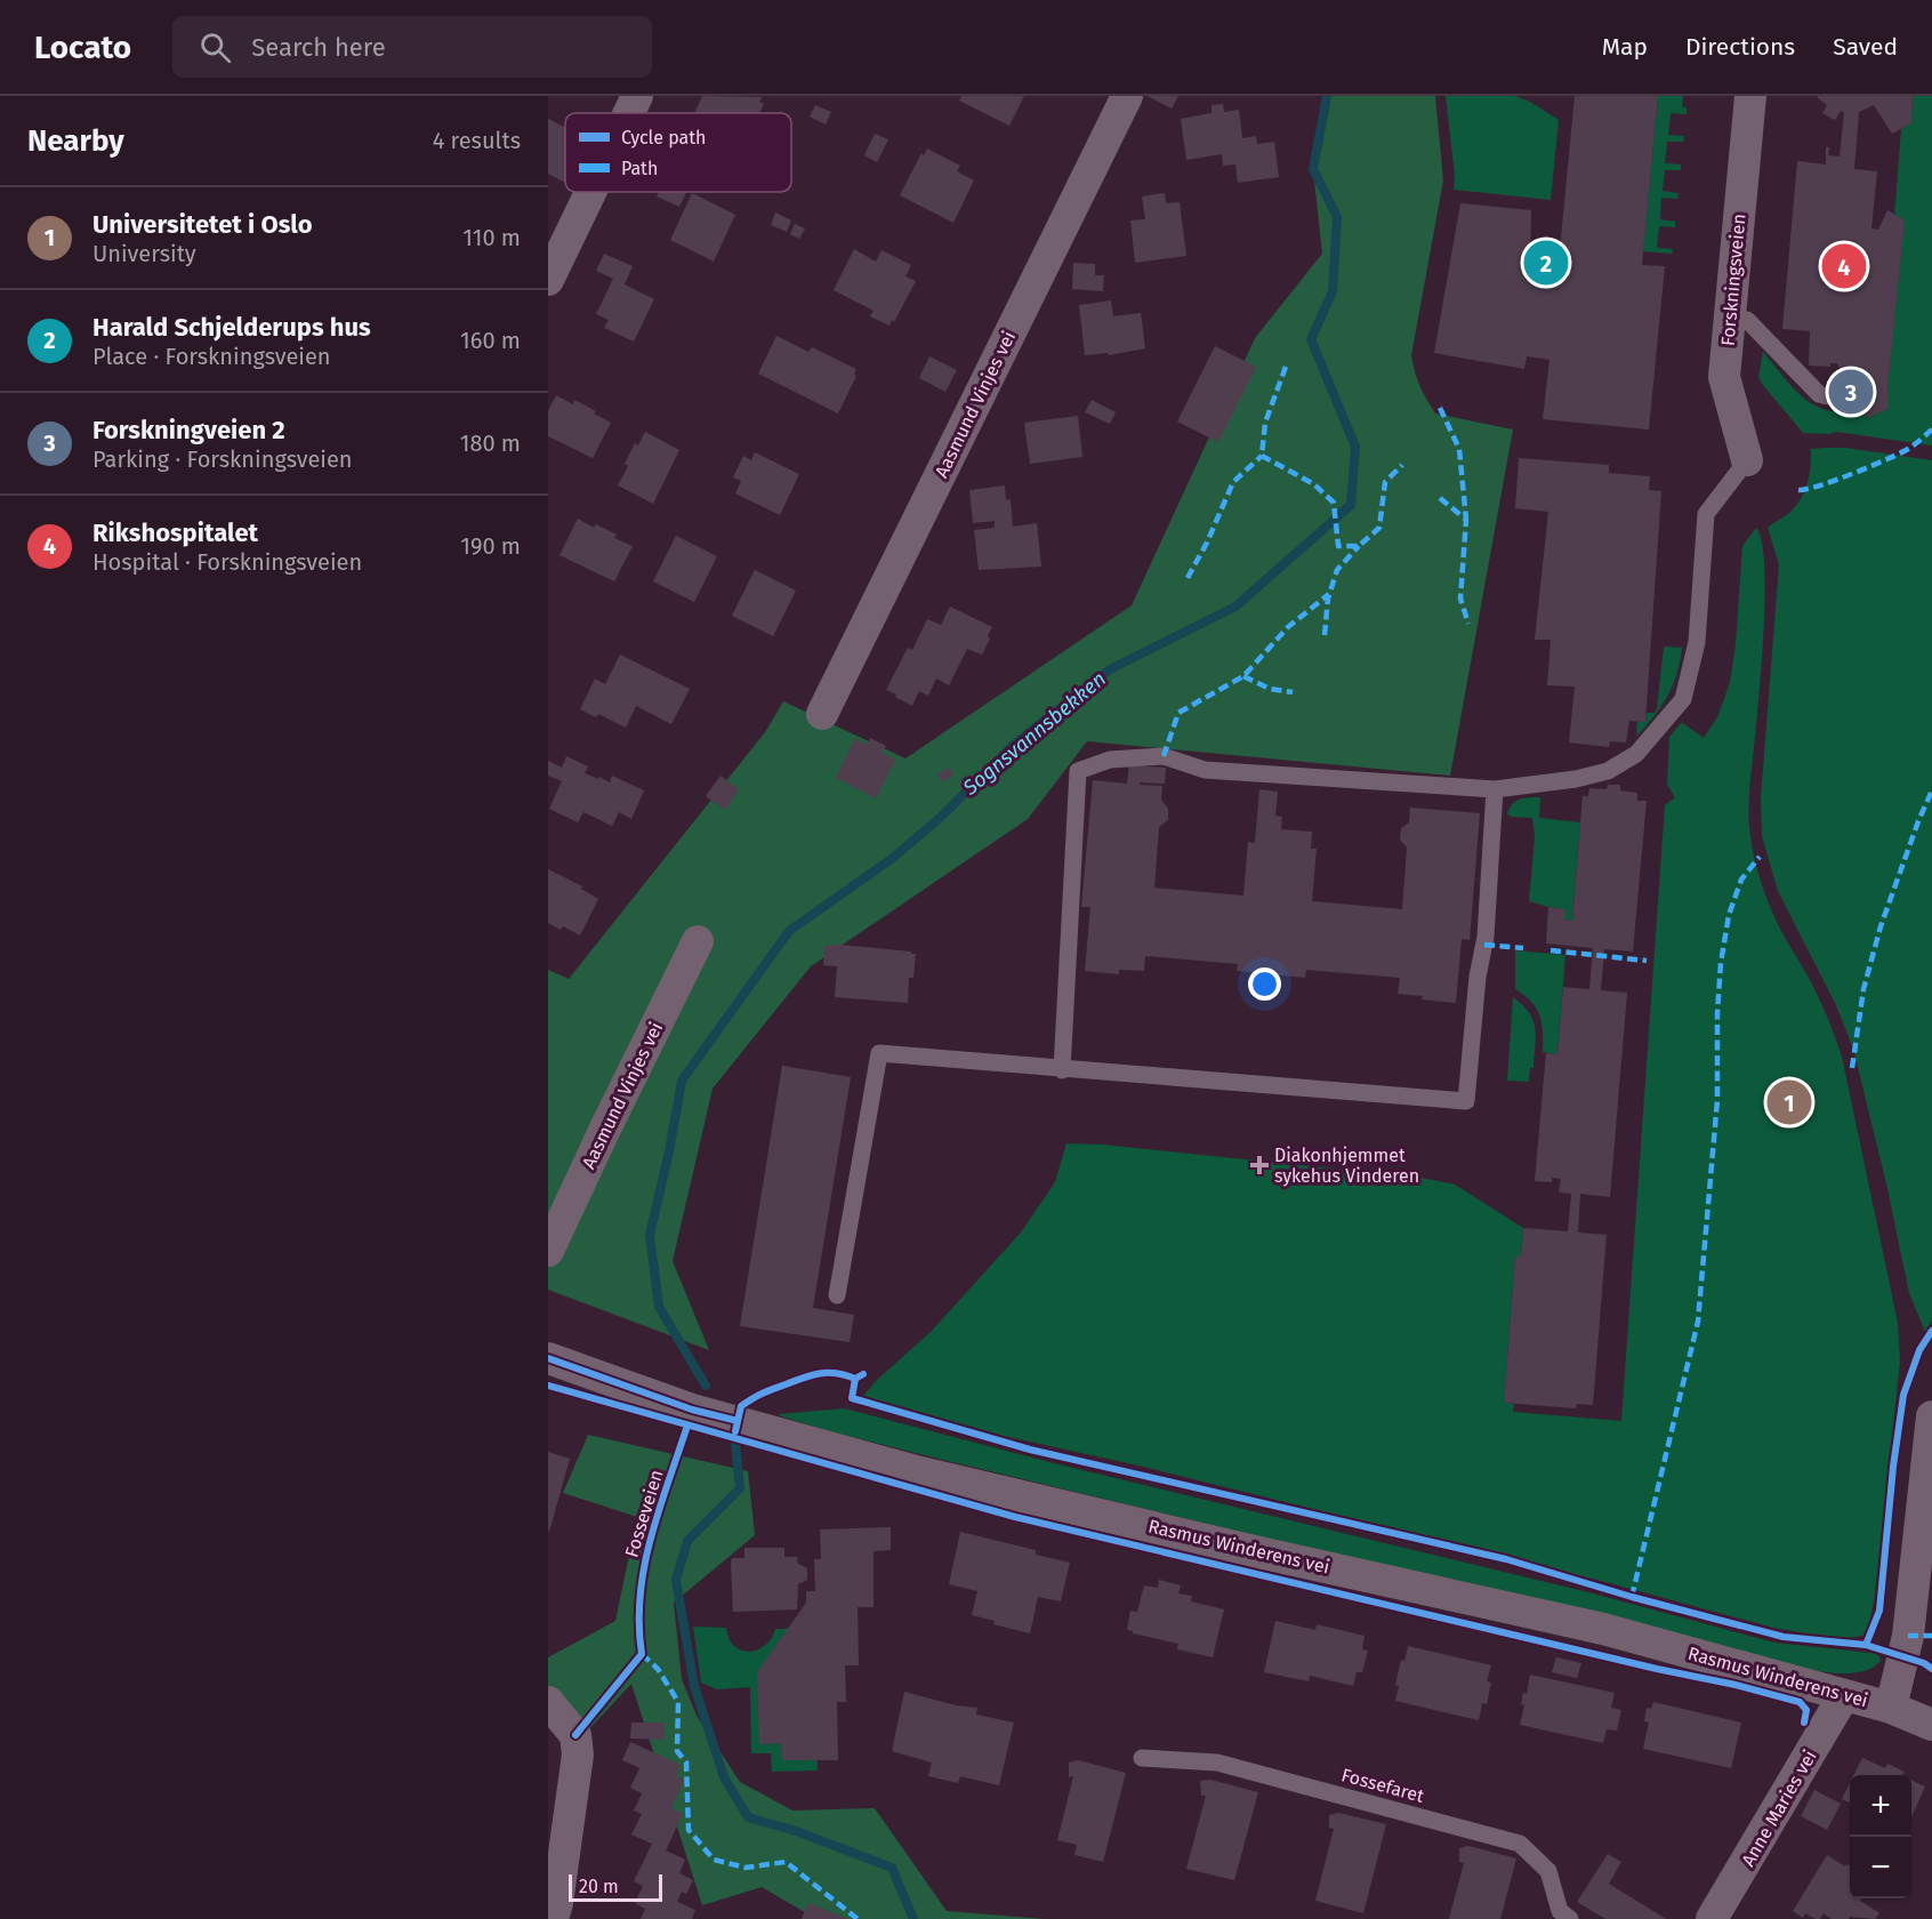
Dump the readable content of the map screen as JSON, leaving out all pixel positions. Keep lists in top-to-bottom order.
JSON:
{
  "streets": {
    "street": [
      "Forskningsveien",
      "Aasmund Vinjes vei",
      "Rasmus Winderens vei",
      "Anne Maries vei"
    ],
    "lane": ["Fossefaret"],
    "cycle path": ["Fosseveien"]
  },
  "crossings": [
    ["Rasmus Winderens vei", "Anne Maries vei"]
  ],
  "water": ["Sognsvannsbekken"],
  "places": {
    "health": ["Diakonhjemmet sykehus Vinderen"]
  },
  "legend": ["Cycle path", "Path"],
  "scale_bar": "20 m",
  "page": {
    "header": "Locato",
    "search": "Search here",
    "nav": ["Map", "Directions", "Saved"],
    "heading": ["Nearby", "4 results"],
    "list": [
      {
        "mark": "1",
        "name": "Universitetet i Oslo",
        "note": "University",
        "value": "110 m"
      },
      {
        "mark": "2",
        "name": "Harald Schjelderups hus",
        "note": "Place · Forskningsveien",
        "value": "160 m"
      },
      {
        "mark": "3",
        "name": "Forskningveien 2",
        "note": "Parking · Forskningsveien",
        "value": "180 m"
      },
      {
        "mark": "4",
        "name": "Rikshospitalet",
        "note": "Hospital · Forskningsveien",
        "value": "190 m"
      }
    ],
    "pins": [
      "2",
      "4",
      "3",
      "1"
    ],
    "map_buttons": ["+", "−"],
    "scale": "20 m"
  }
}
